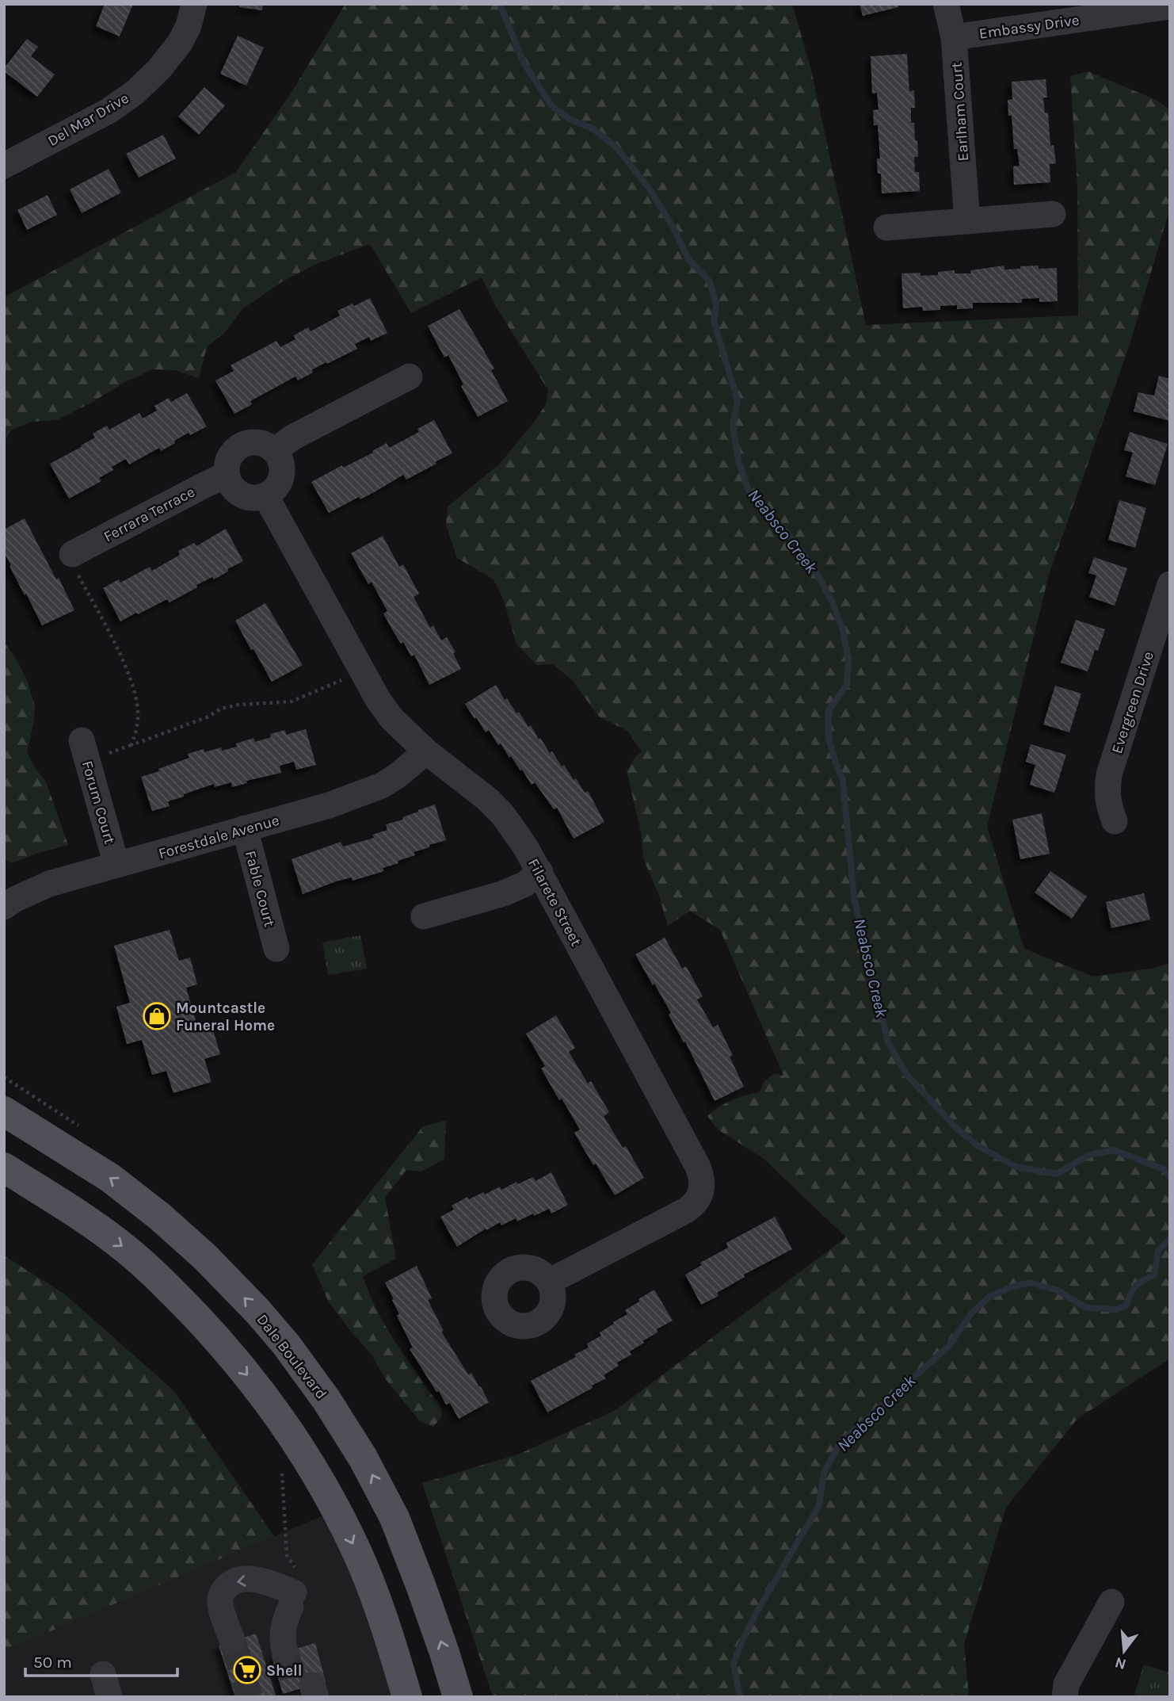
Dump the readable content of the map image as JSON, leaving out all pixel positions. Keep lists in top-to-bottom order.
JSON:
{
  "streets": {
    "main road": ["Dale Boulevard"],
    "street": [
      "Embassy Drive",
      "Earlham Court",
      "Del Mar Drive",
      "Ferrara Terrace",
      "Evergreen Drive",
      "Forum Court",
      "Forestdale Avenue",
      "Fable Court",
      "Filarete Street"
    ]
  },
  "crossings": [
    ["Embassy Drive", "Earlham Court"],
    ["Ferrara Terrace", "Filarete Street"],
    ["Forum Court", "Forestdale Avenue"],
    ["Forestdale Avenue", "Fable Court"],
    ["Forestdale Avenue", "Filarete Street"]
  ],
  "water": ["Neabsco Creek"],
  "places": {
    "shop": ["Mountcastle Funeral Home"],
    "supermarket": ["Shell"]
  },
  "scale_bar": "50 m",
  "north": "bottom"
}
